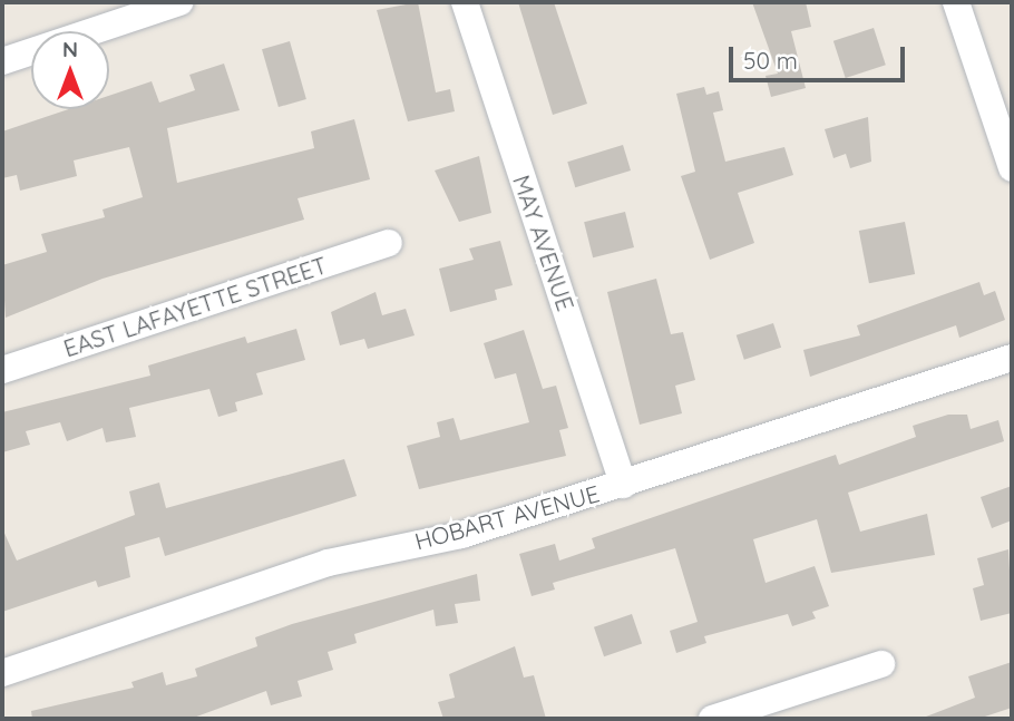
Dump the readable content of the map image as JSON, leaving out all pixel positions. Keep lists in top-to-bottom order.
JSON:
{
  "streets": {
    "street": ["MAY AVENUE", "EAST LAFAYETTE STREET", "HOBART AVENUE"]
  },
  "crossings": [
    ["MAY AVENUE", "HOBART AVENUE"]
  ],
  "scale_bar": "50 m",
  "north": "top"
}
